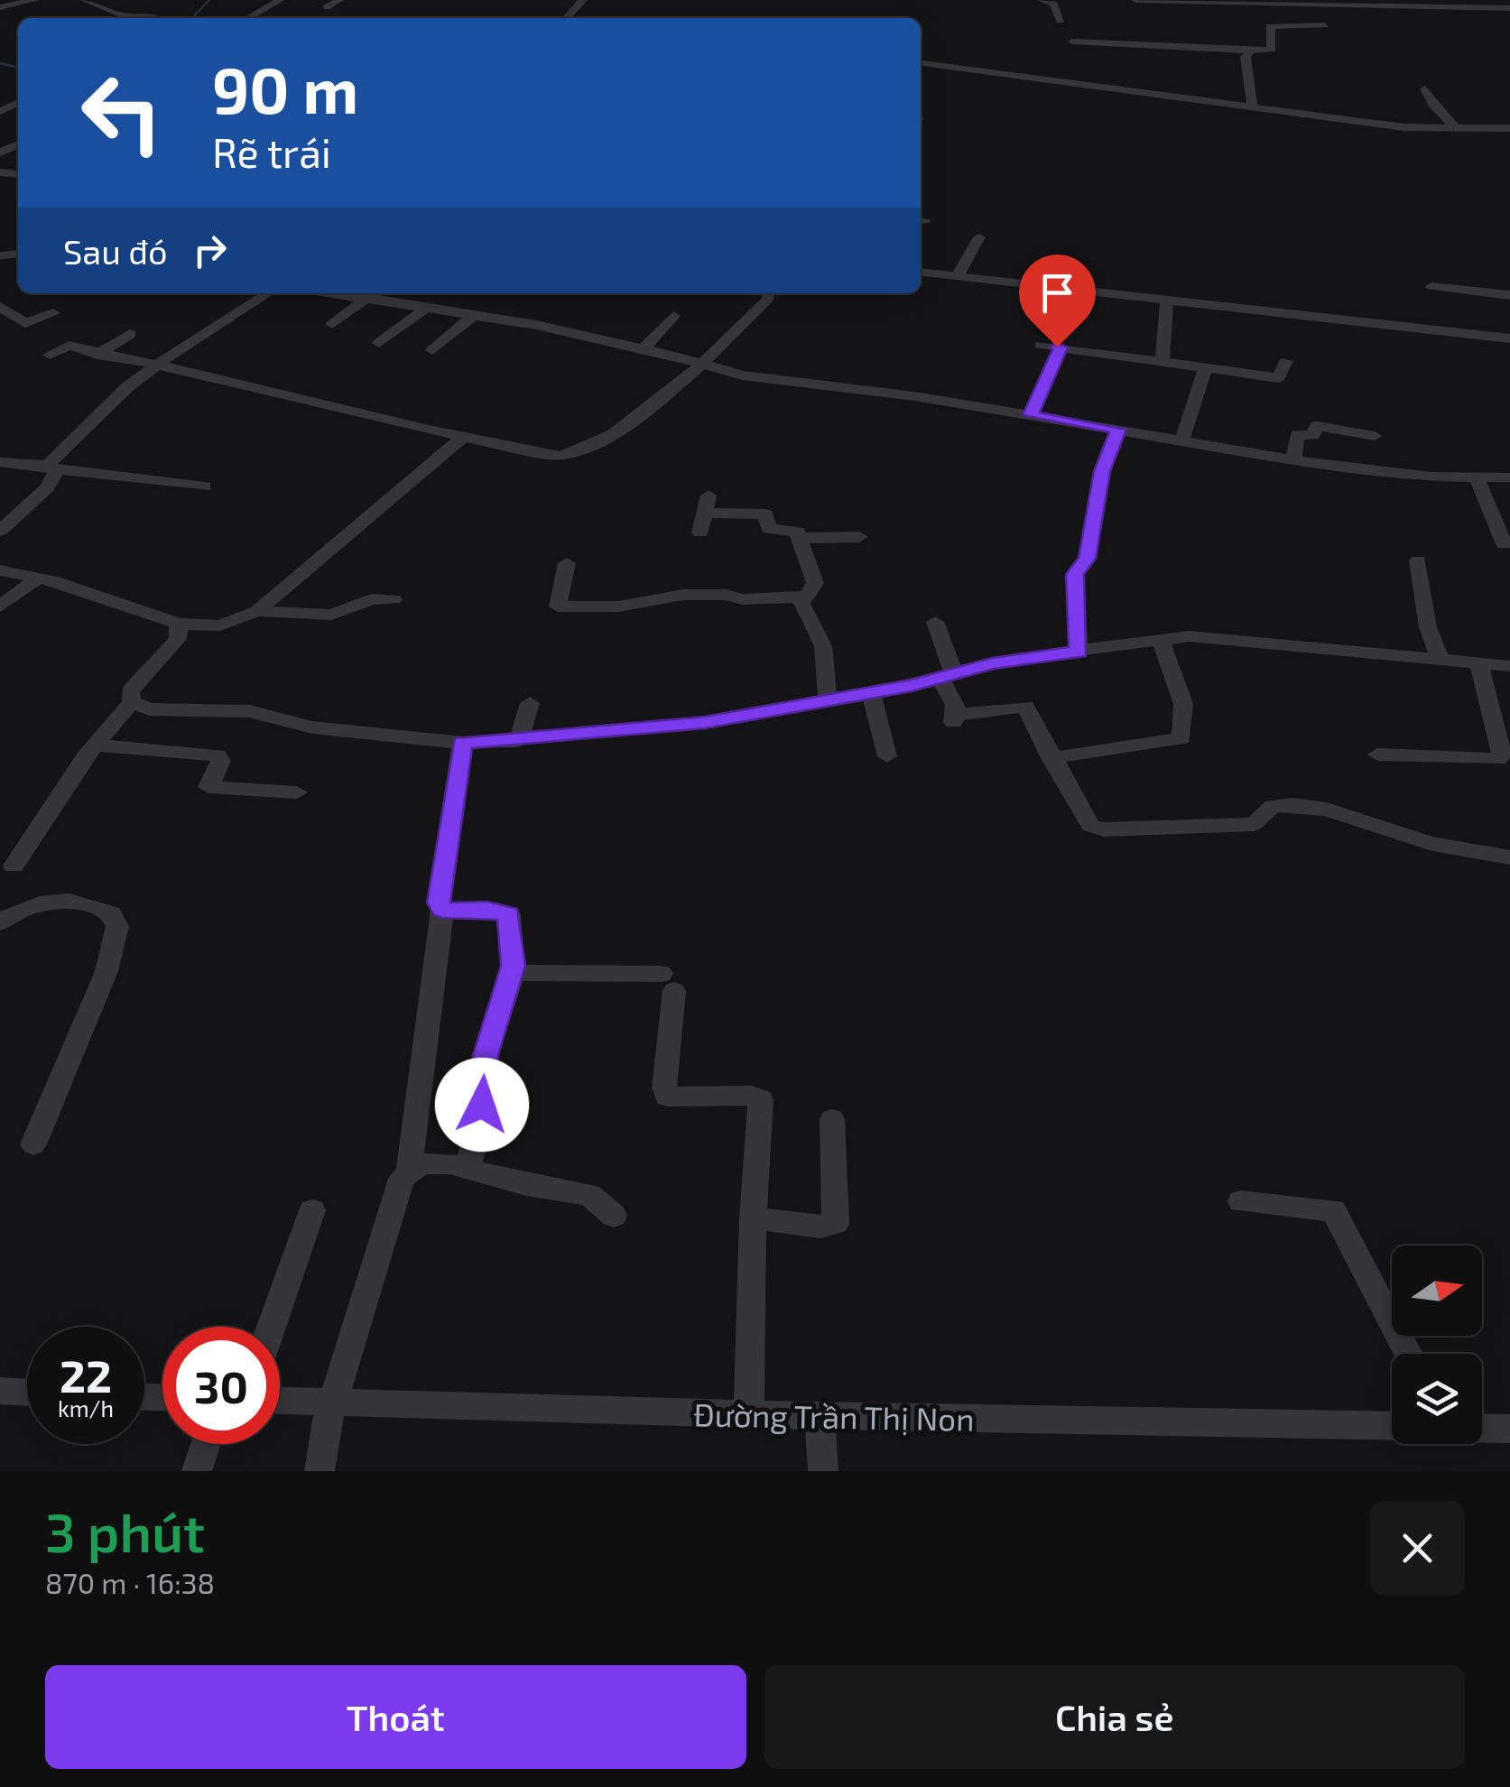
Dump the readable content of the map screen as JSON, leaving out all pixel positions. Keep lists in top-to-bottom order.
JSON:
{
  "streets": {
    "street": ["Đường Trần Thị Non"]
  },
  "north": "right",
  "page": {
    "turn": ["90 m", "Rẽ trái"],
    "then": "Sau đó",
    "speed": "22 km/h",
    "limit": "30",
    "heading": ["3 phút", "870 m · 16:38"],
    "buttons": ["Thoát", "Chia sẻ"]
  }
}
